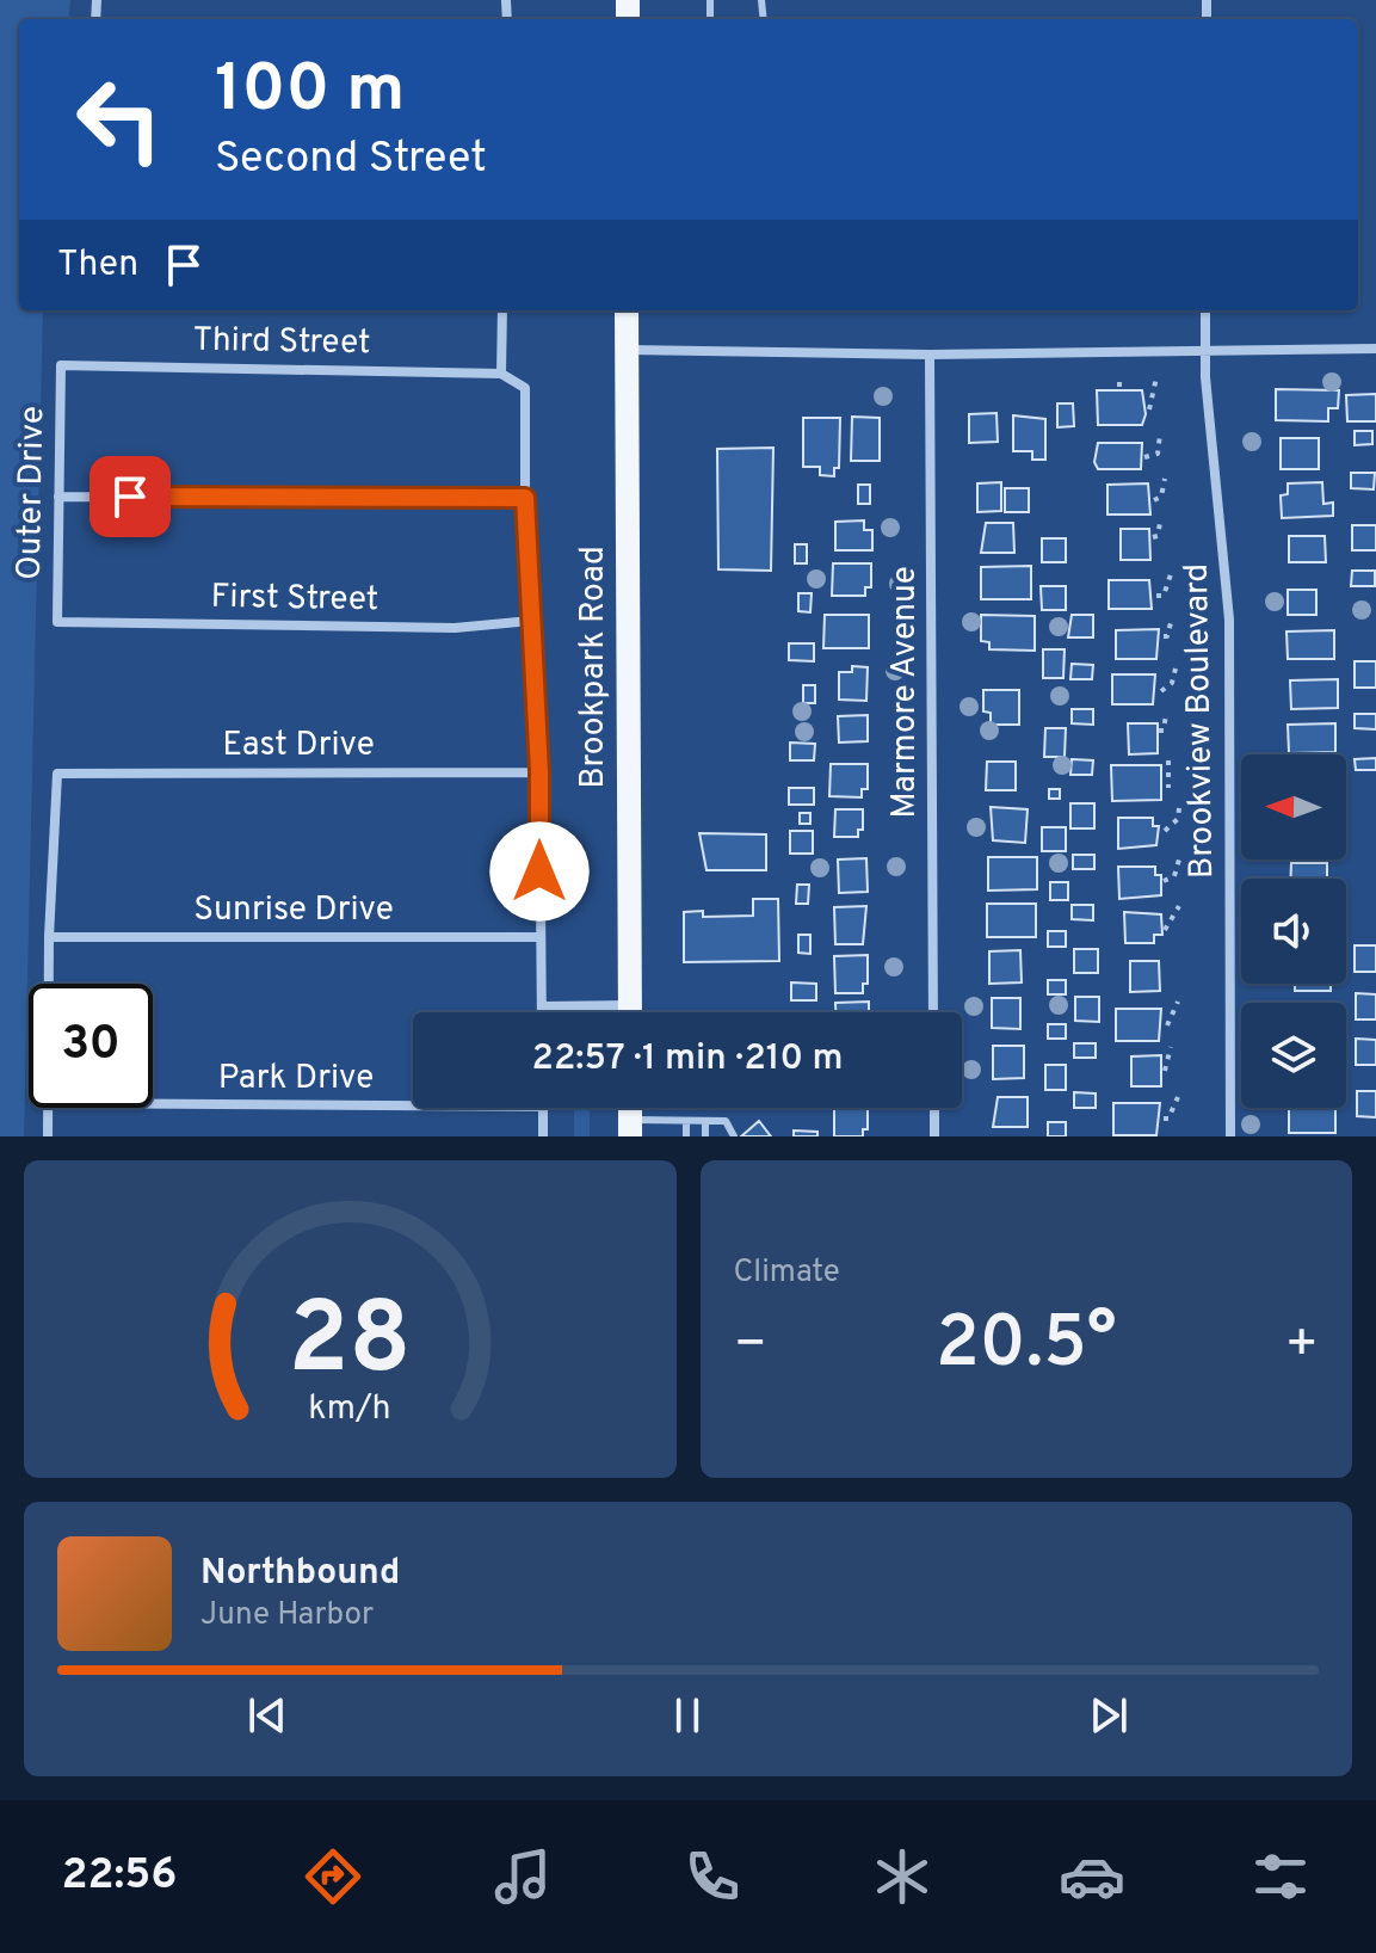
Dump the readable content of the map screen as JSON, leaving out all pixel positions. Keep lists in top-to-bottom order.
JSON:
{
  "streets": {
    "main road": ["Brookpark Road"],
    "street": [
      "Third Street",
      "Outer Drive",
      "First Street",
      "Marmore Avenue",
      "Brookview Boulevard",
      "East Drive",
      "Sunrise Drive",
      "Park Drive"
    ]
  },
  "crossings": [
    ["Third Street", "Outer Drive"],
    ["Outer Drive", "First Street"],
    ["East Drive", "Sunrise Drive"]
  ],
  "north": "left",
  "page": {
    "turn": ["100 m", "Second Street"],
    "then": "Then",
    "limit": "30",
    "trip": "22:57 · 1 min · 210 m",
    "tile": "Climate",
    "heat": ["−", "20.5°", "+"],
    "song": ["Northbound", "June Harbor"],
    "tabs": "22:56",
    "gauge": ["28", "km/h"]
  }
}
